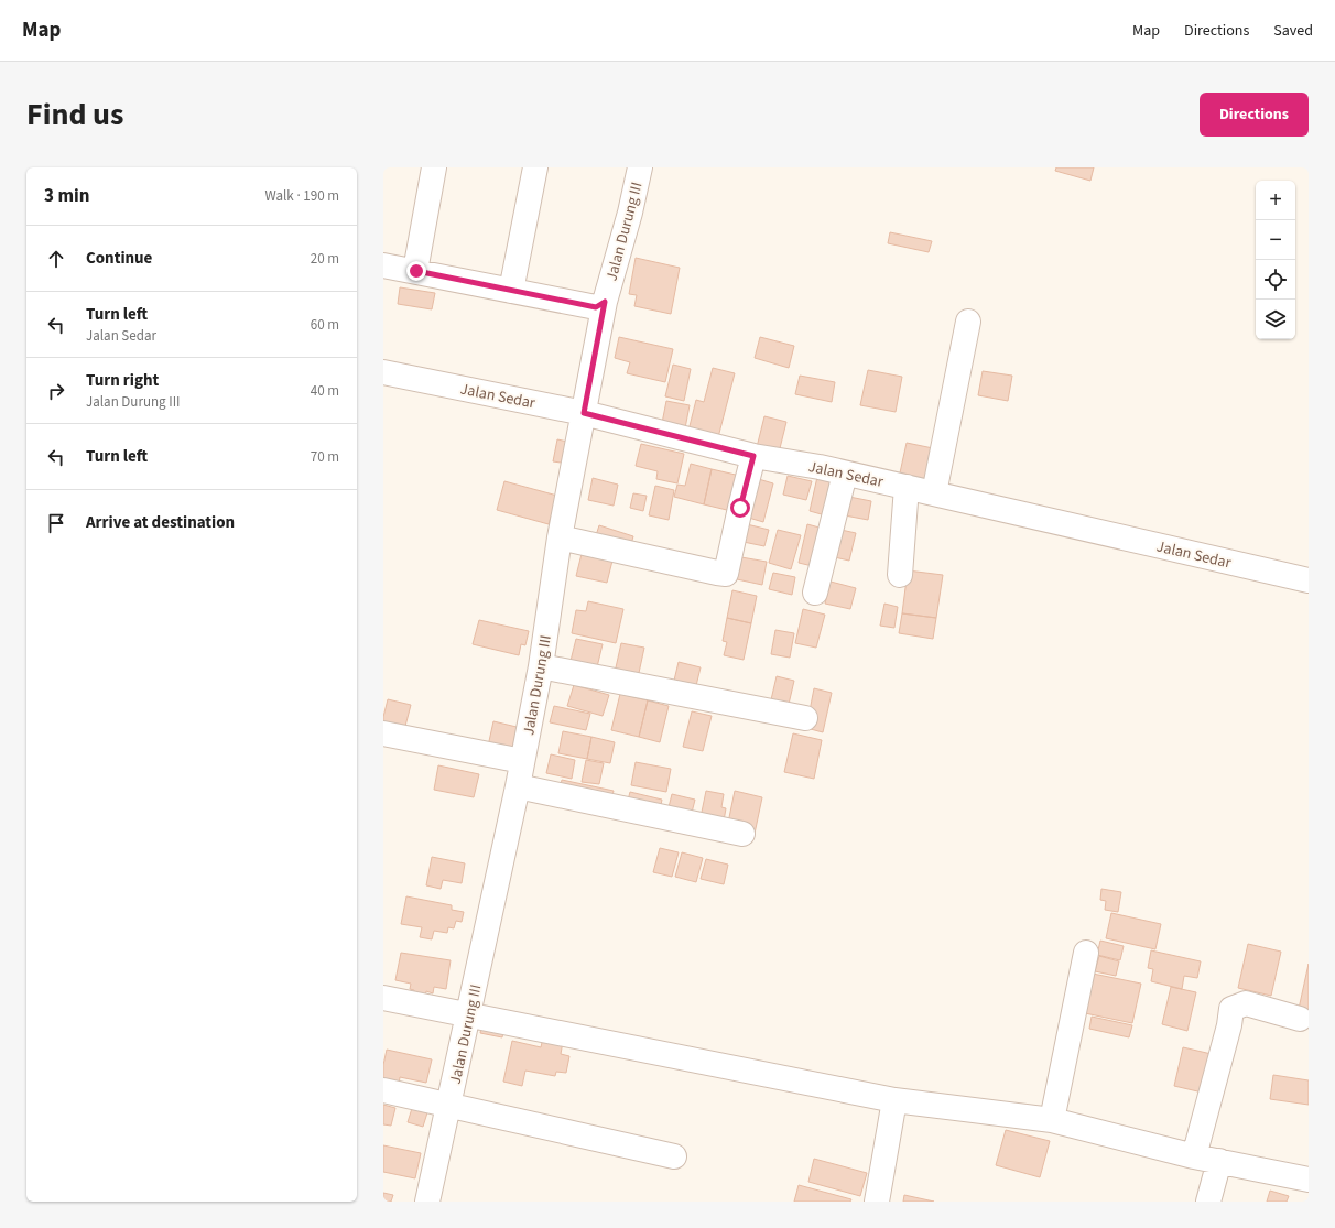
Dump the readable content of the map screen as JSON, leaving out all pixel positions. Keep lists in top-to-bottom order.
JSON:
{
  "streets": {
    "street": ["Jalan Durung III", "Jalan Sedar"]
  },
  "crossings": [
    ["Jalan Durung III", "Jalan Sedar"]
  ],
  "page": {
    "header": "Map",
    "nav": ["Map", "Directions", "Saved"],
    "title": "Find us",
    "buttons": "Directions",
    "heading": ["3 min", "Walk · 190 m"],
    "map_buttons": ["+", "−"],
    "list": [
      ["Continue", "20 m"],
      ["Turn left", "Jalan Sedar", "60 m"],
      ["Turn right", "Jalan Durung III", "40 m"],
      ["Turn left", "70 m"],
      "Arrive at destination"
    ]
  }
}
